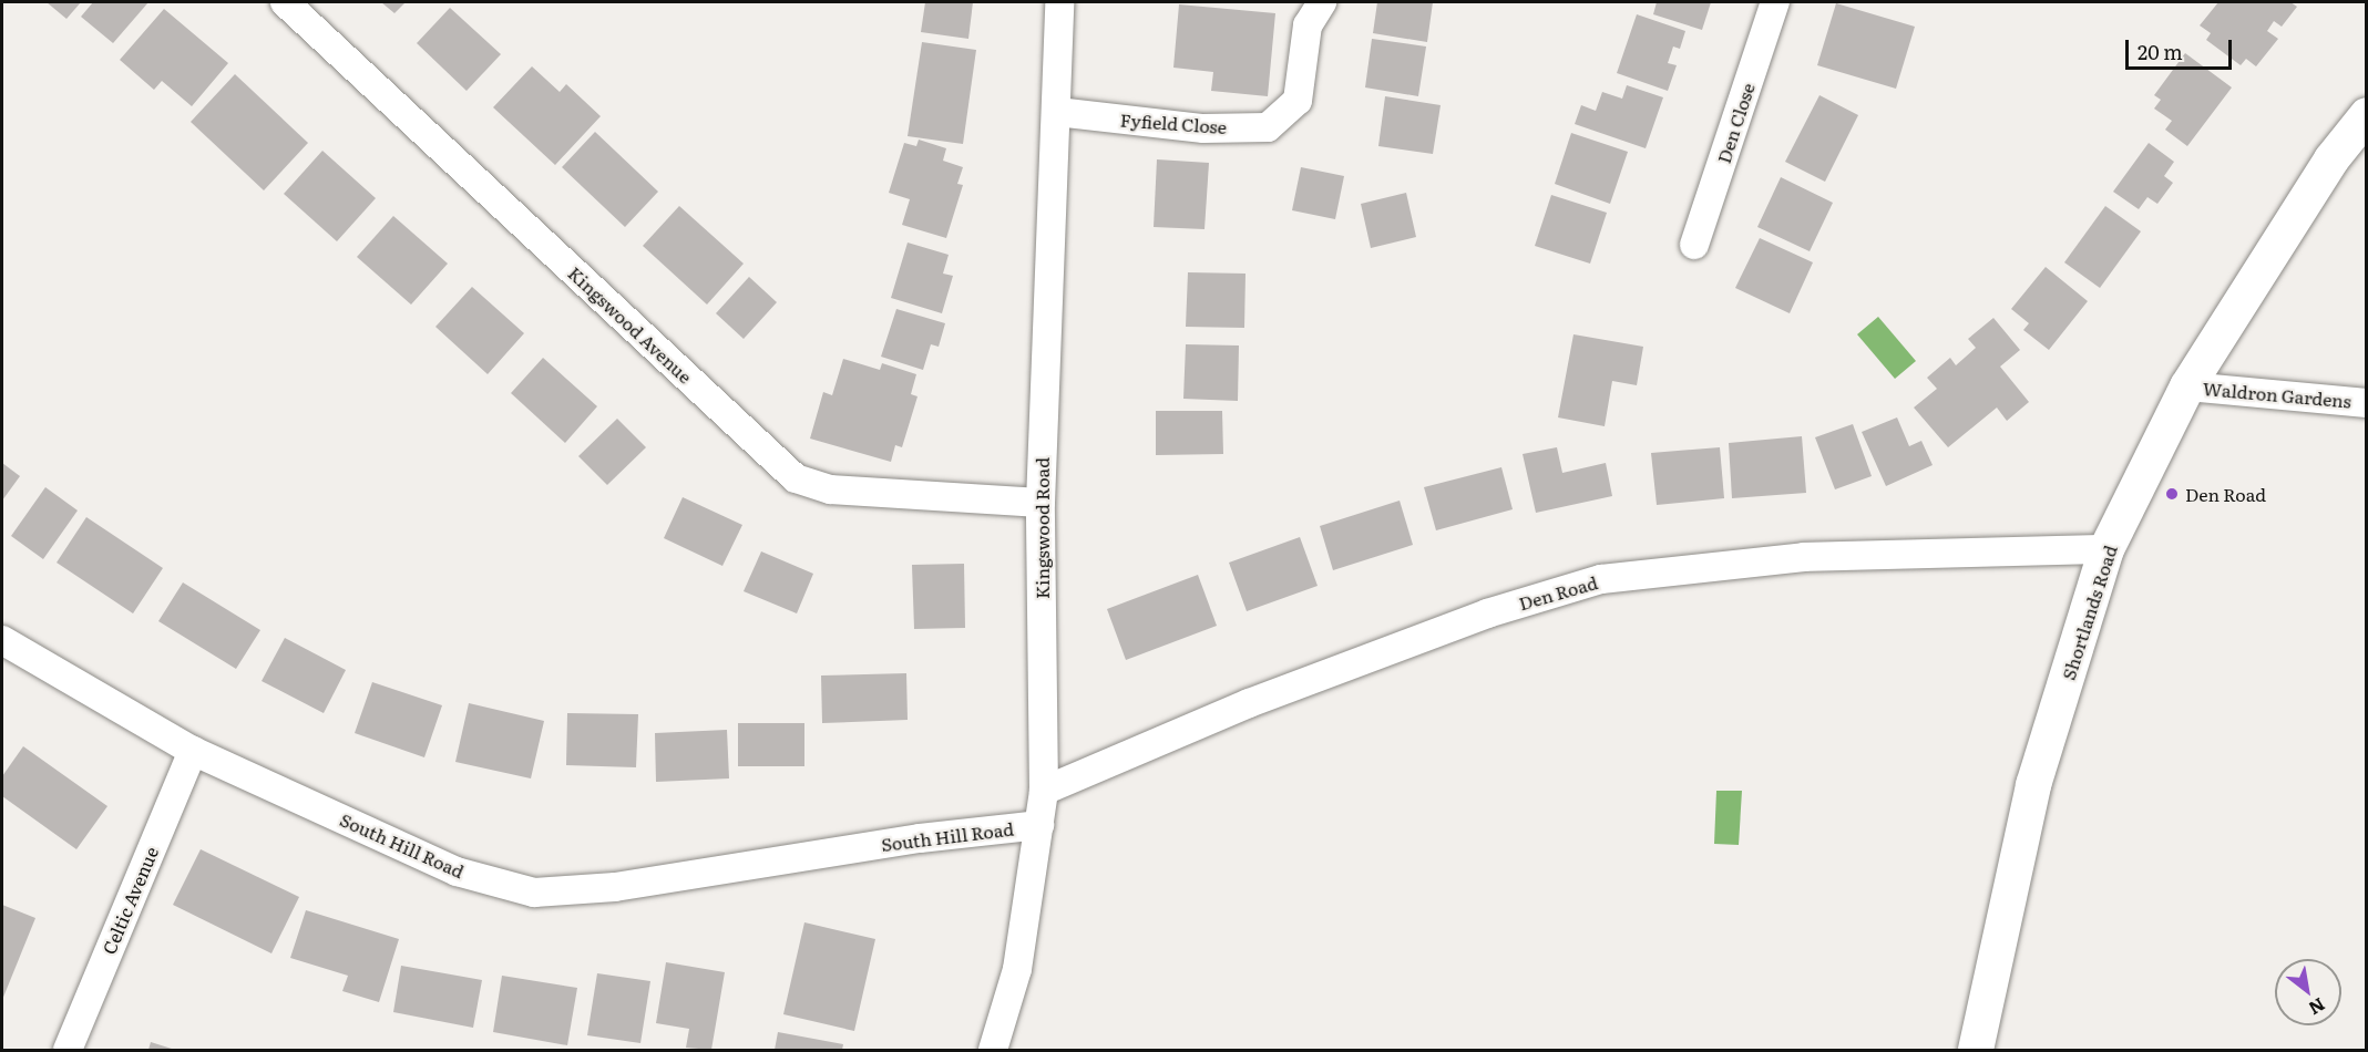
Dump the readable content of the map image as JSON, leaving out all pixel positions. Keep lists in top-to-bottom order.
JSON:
{
  "streets": {
    "street": [
      "Fyfield Close",
      "Den Close",
      "Kingswood Avenue",
      "Waldron Gardens",
      "Kingswood Road",
      "Den Road",
      "Shortlands Road",
      "South Hill Road",
      "Celtic Avenue"
    ]
  },
  "crossings": [
    ["Fyfield Close", "Kingswood Road"],
    ["Kingswood Avenue", "Kingswood Road"],
    ["Waldron Gardens", "Shortlands Road"],
    ["Kingswood Road", "Den Road"],
    ["Kingswood Road", "South Hill Road"],
    ["Den Road", "Shortlands Road"],
    ["South Hill Road", "Celtic Avenue"]
  ],
  "places": ["Den Road"],
  "scale_bar": "20 m",
  "north": "bottom right"
}
